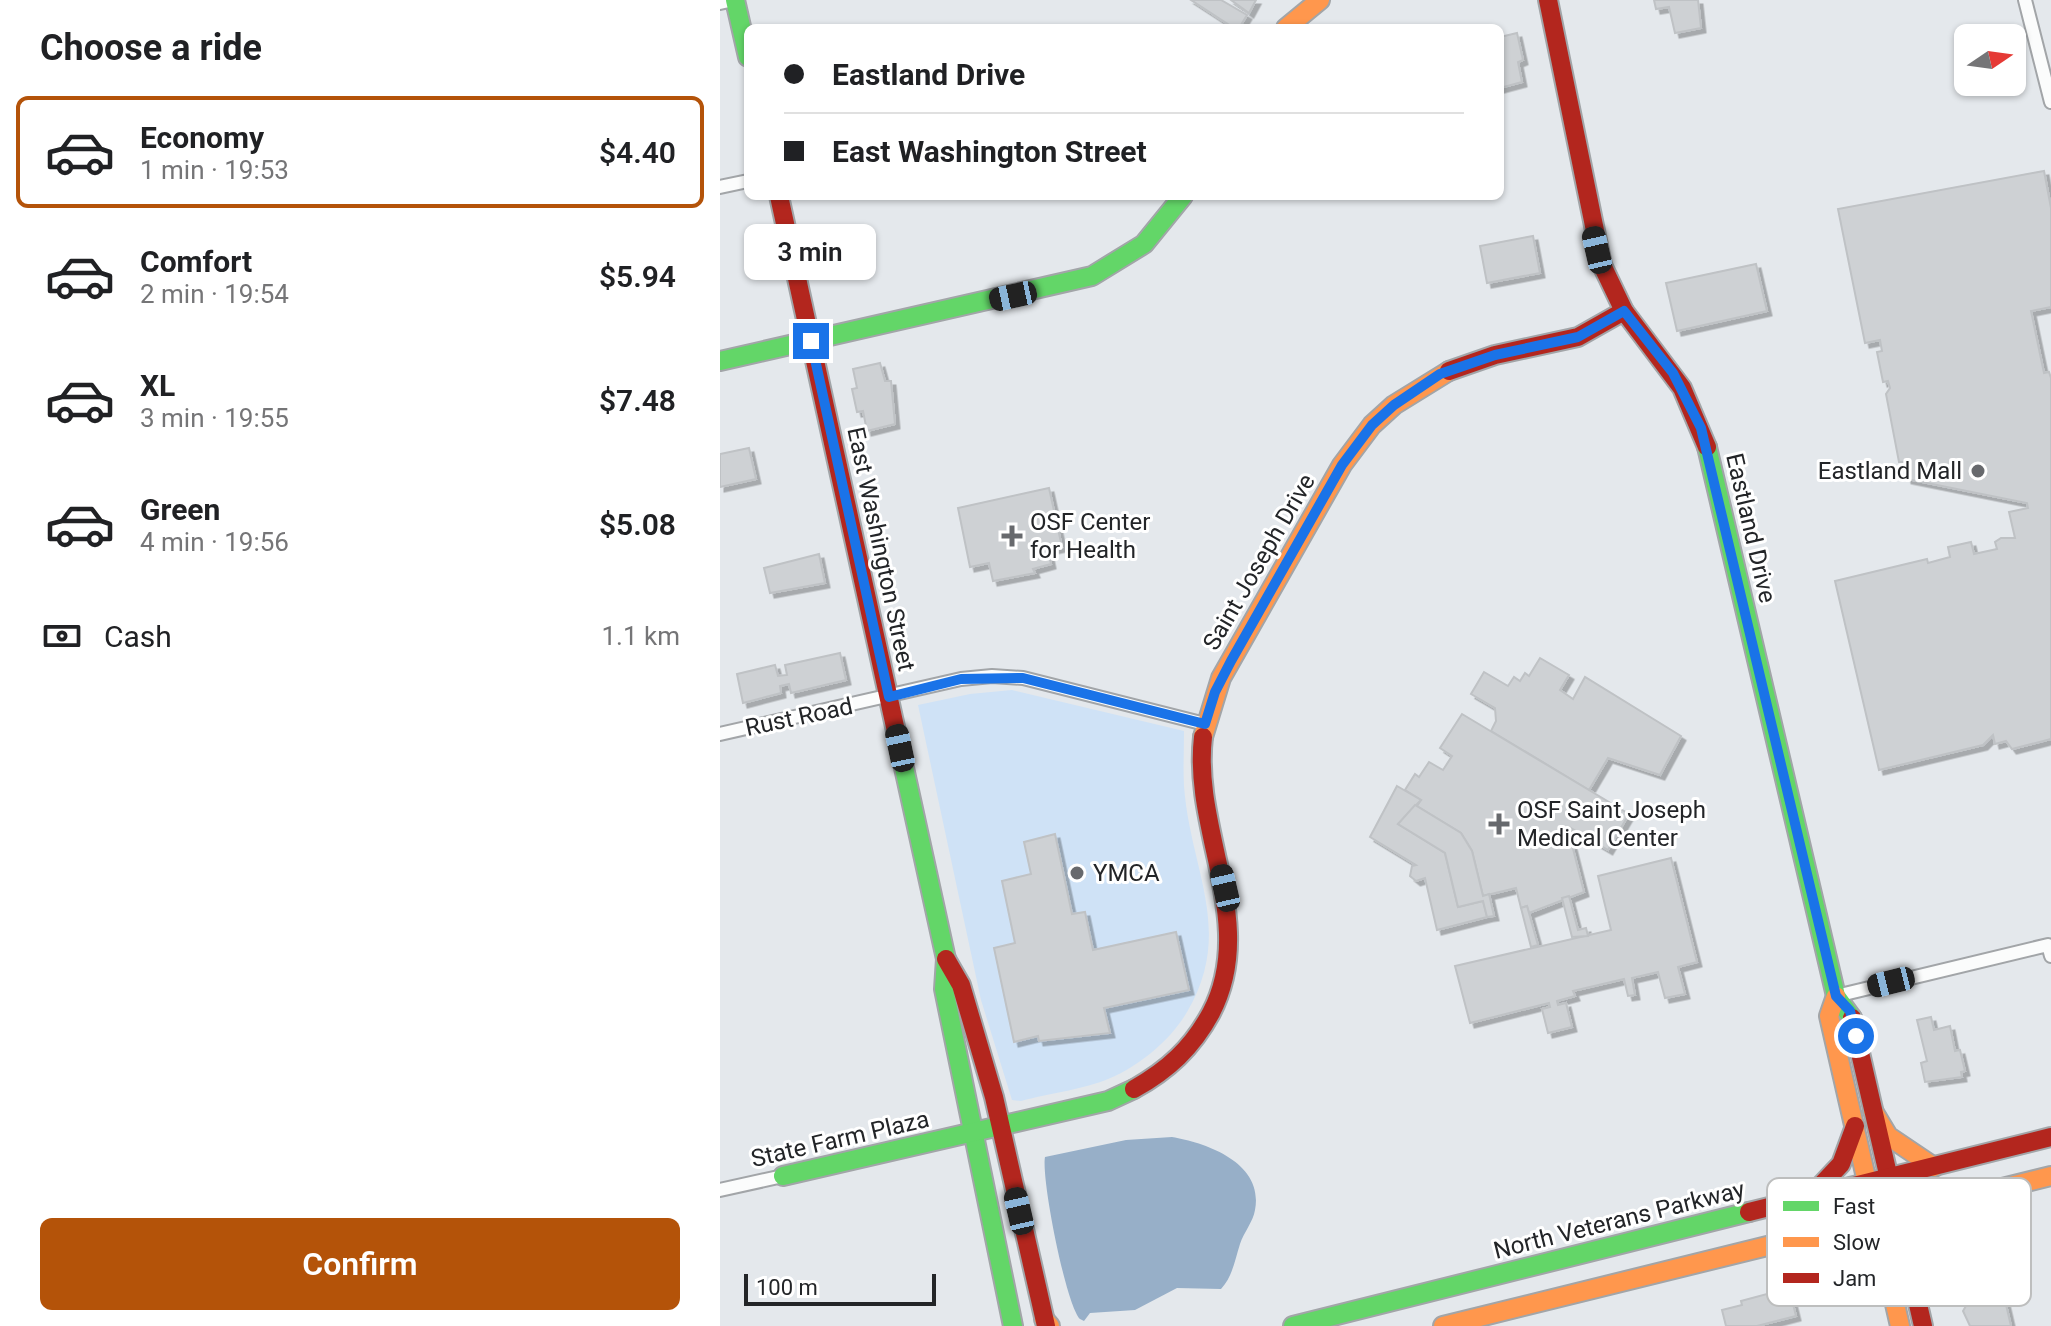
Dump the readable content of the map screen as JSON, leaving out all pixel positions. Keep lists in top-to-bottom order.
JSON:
{
  "streets": {
    "main road": [
      "Eastland Drive",
      "East Washington Street",
      "Saint Joseph Drive",
      "State Farm Plaza",
      "North Veterans Parkway"
    ],
    "street": ["Rust Road"]
  },
  "crossings": [
    ["Eastland Drive", "Saint Joseph Drive"],
    ["Eastland Drive", "North Veterans Parkway"],
    ["East Washington Street", "Saint Joseph Drive"],
    ["East Washington Street", "Rust Road"],
    ["East Washington Street", "State Farm Plaza"],
    ["Saint Joseph Drive", "Rust Road"],
    ["Saint Joseph Drive", "State Farm Plaza"]
  ],
  "places": {
    "other": ["Eastland Mall", "YMCA"],
    "health": ["OSF Center for Health", "OSF Saint Joseph Medical Center"]
  },
  "legend": ["Fast", "Slow", "Jam"],
  "scale_bar": "100 m",
  "north": "right",
  "page": {
    "heading": "Choose a ride",
    "banner": ["Eastland Drive", "East Washington Street"],
    "list": [
      {
        "name": "Economy",
        "note": "1 min · 19:53",
        "value": "$4.40"
      },
      {
        "name": "Comfort",
        "note": "2 min · 19:54",
        "value": "$5.94"
      },
      {
        "name": "XL",
        "note": "3 min · 19:55",
        "value": "$7.48"
      },
      {
        "name": "Green",
        "note": "4 min · 19:56",
        "value": "$5.08"
      }
    ],
    "bubble": "3 min",
    "pay": ["Cash", "1.1 km"],
    "buttons": "Confirm",
    "scale": "100 m"
  }
}
